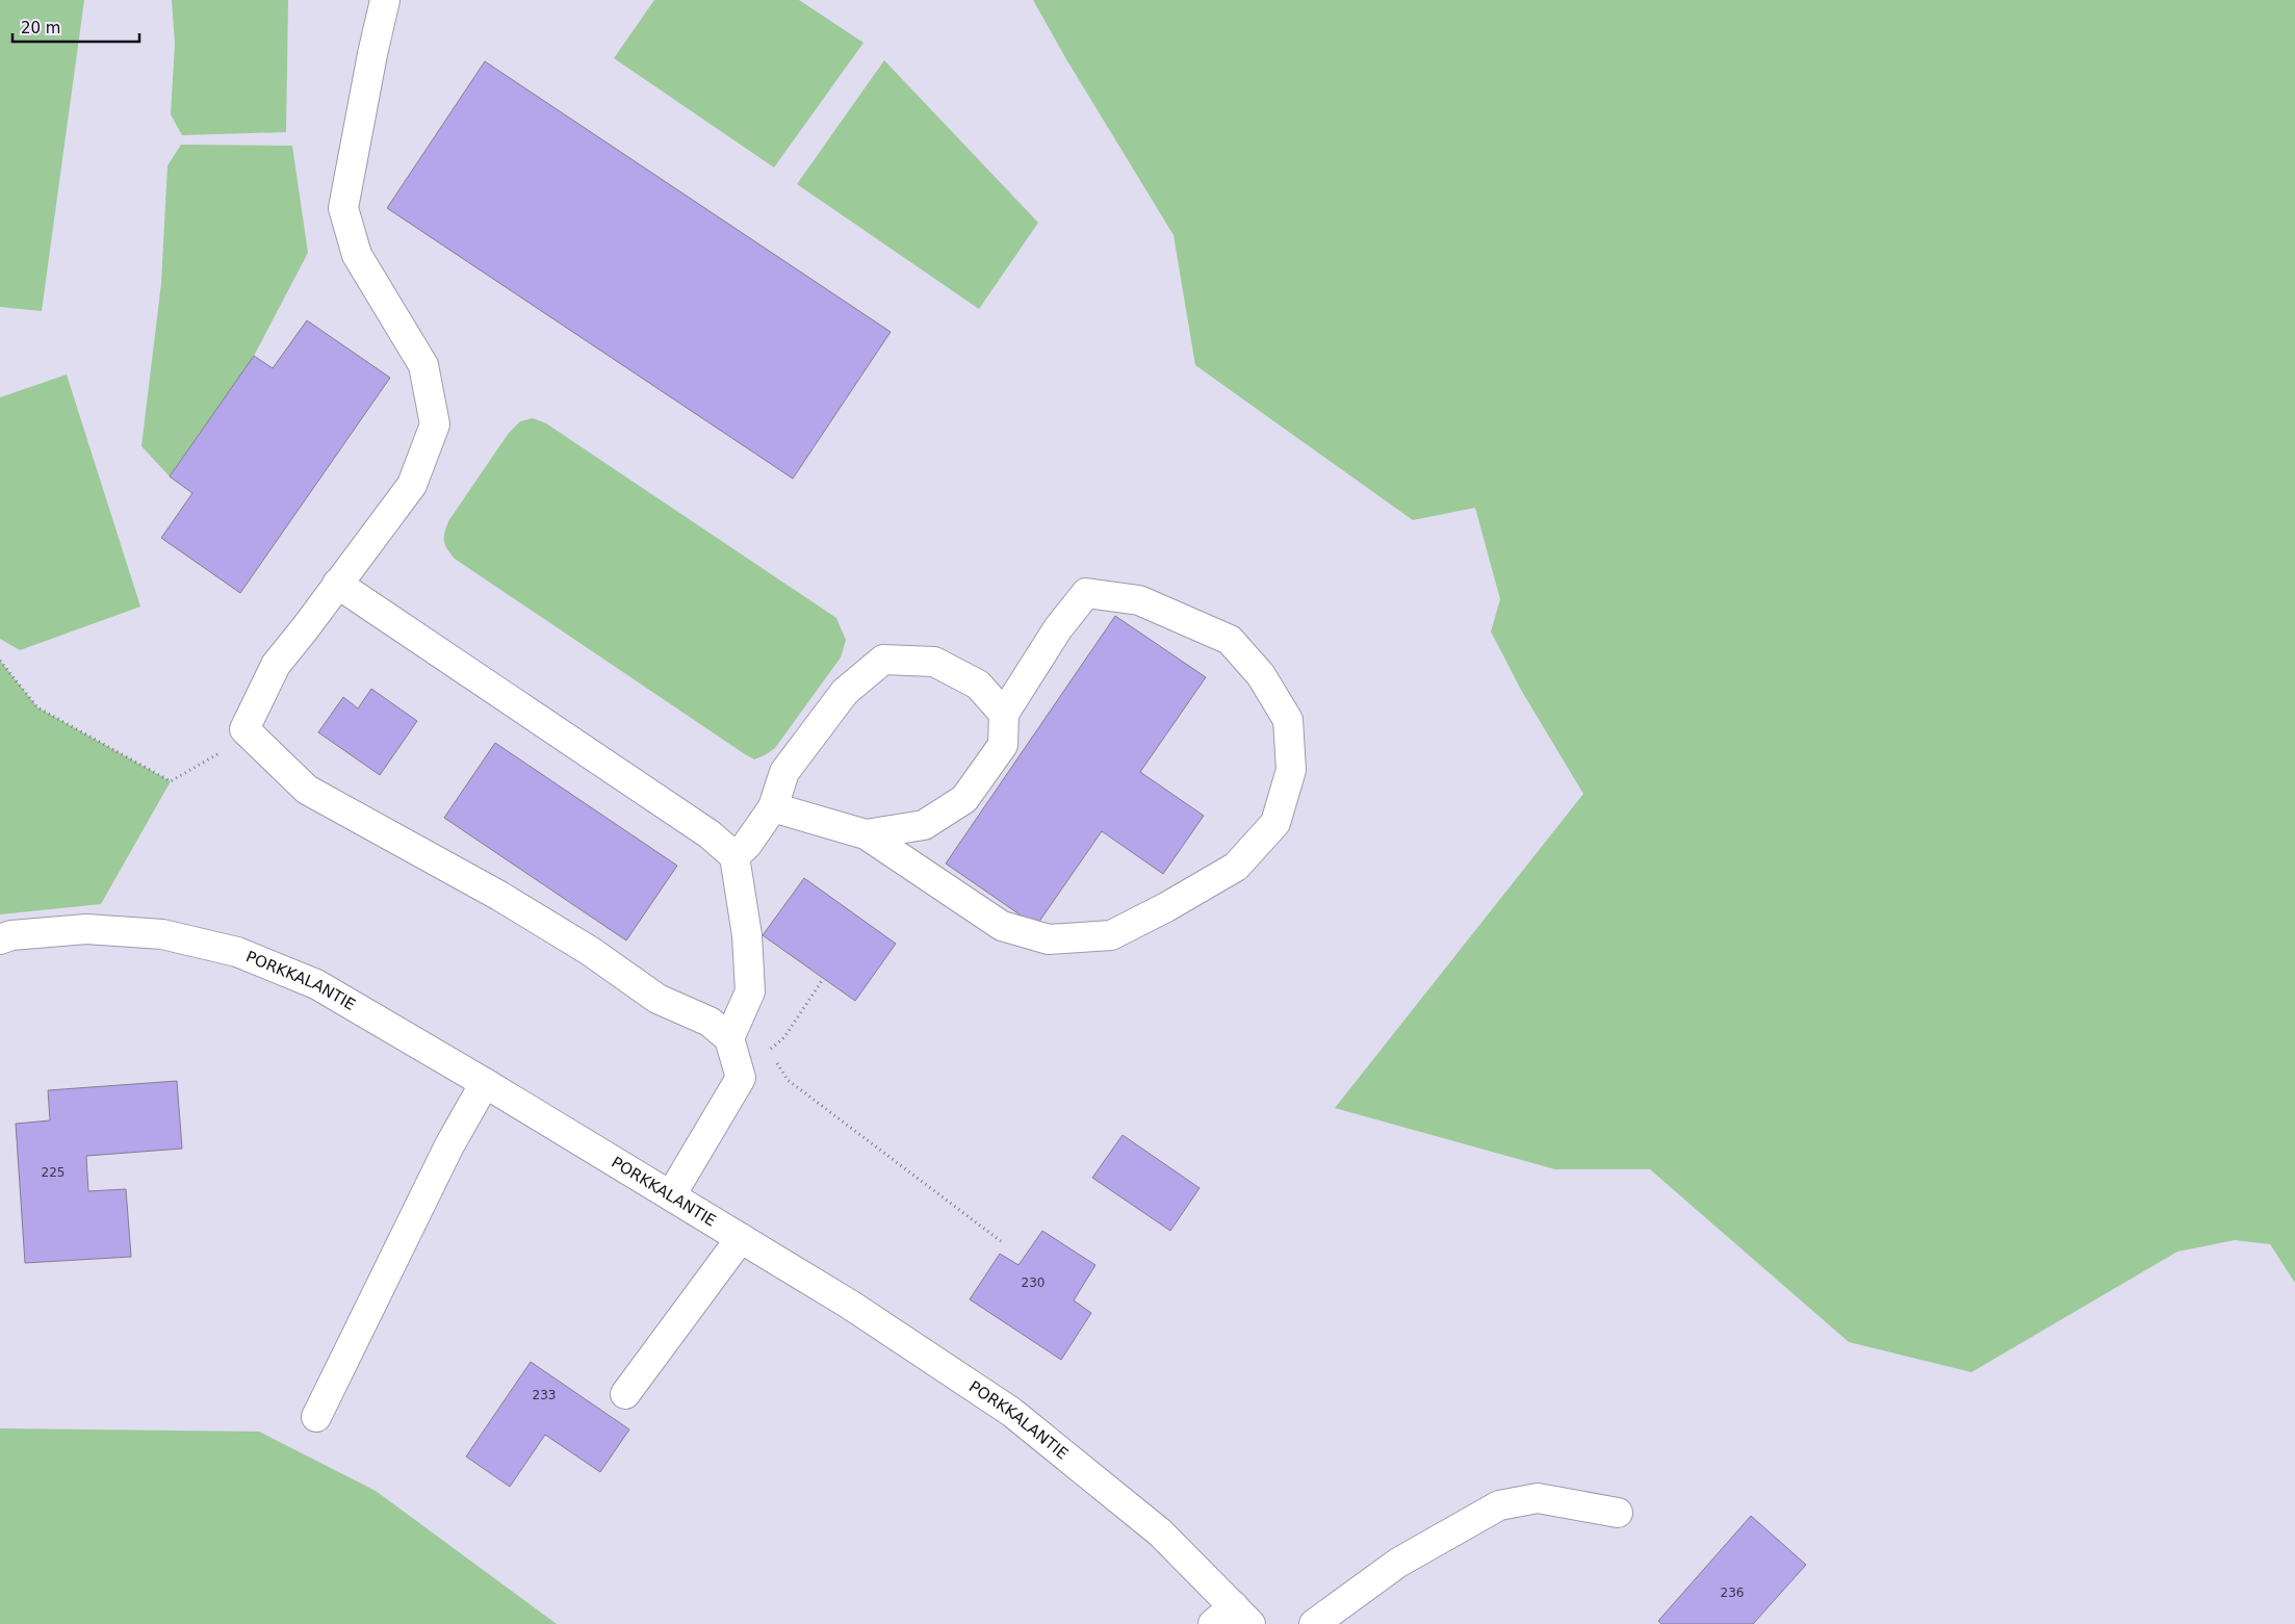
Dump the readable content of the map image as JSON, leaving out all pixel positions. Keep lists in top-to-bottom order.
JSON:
{
  "streets": {
    "street": ["PORKKALANTIE"]
  },
  "house_numbers": [
    "225",
    "230",
    "233",
    "236"
  ],
  "scale_bar": "20 m"
}
